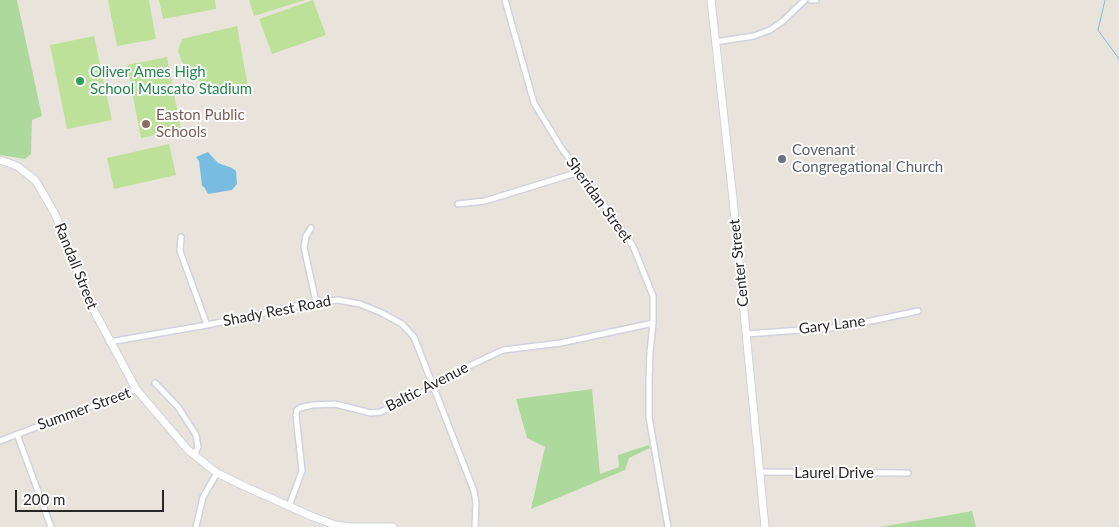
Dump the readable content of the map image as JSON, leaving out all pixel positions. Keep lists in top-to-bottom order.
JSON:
{
  "streets": {
    "street": [
      "Sheridan Street",
      "Center Street",
      "Randall Street",
      "Shady Rest Road",
      "Gary Lane",
      "Baltic Avenue",
      "Summer Street",
      "Laurel Drive"
    ]
  },
  "crossings": [
    ["Sheridan Street", "Baltic Avenue"],
    ["Center Street", "Gary Lane"],
    ["Center Street", "Laurel Drive"],
    ["Randall Street", "Shady Rest Road"],
    ["Randall Street", "Summer Street"],
    ["Shady Rest Road", "Baltic Avenue"],
    ["Baltic Avenue", "Summer Street"]
  ],
  "places": ["Oliver Ames High School Muscato Stadium", "Easton Public Schools", "Covenant Congregational Church"],
  "scale_bar": "200 m"
}
